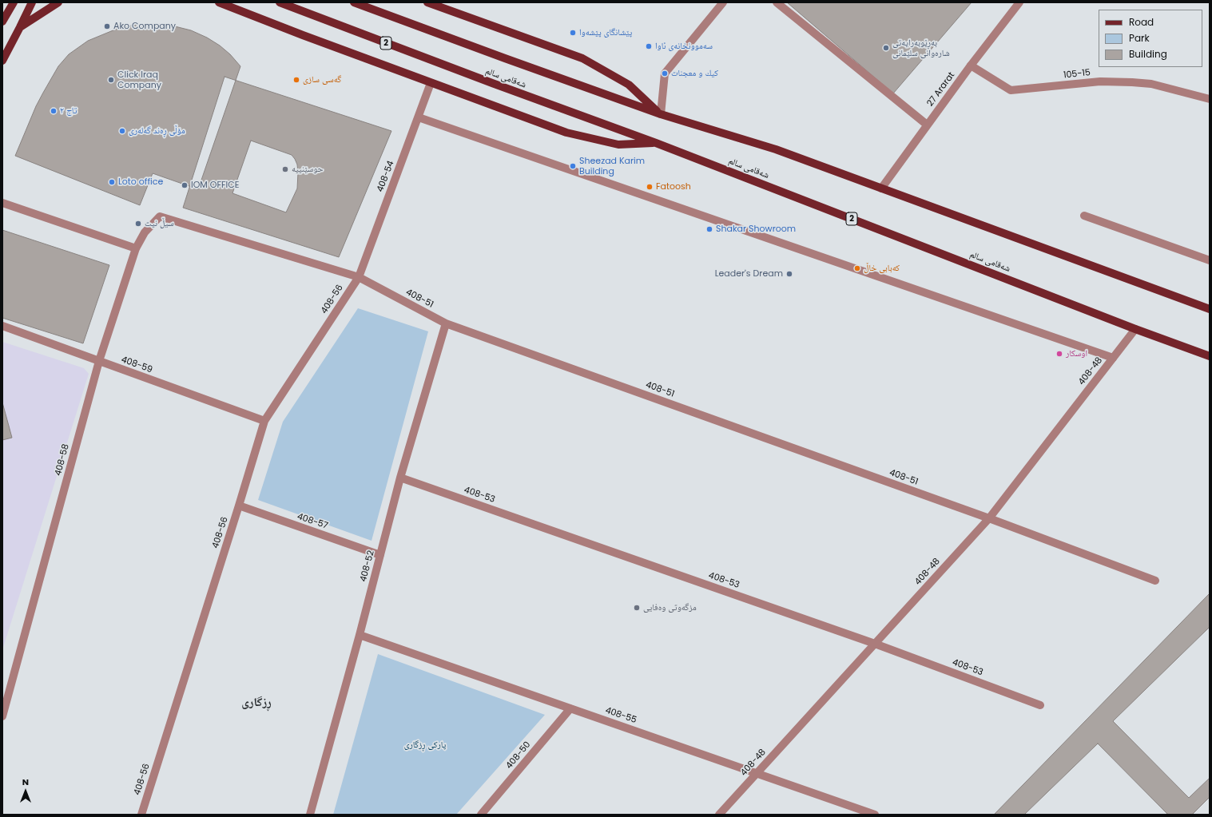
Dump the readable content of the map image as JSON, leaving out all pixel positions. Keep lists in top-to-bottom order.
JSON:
{
  "streets": {
    "main road": ["2", "شەقامی سالم"],
    "street": [
      "105-15",
      "27 Ararat",
      "408-54",
      "408-51",
      "408-56",
      "408-59",
      "408-48",
      "408-58",
      "408-53",
      "408-57",
      "408-52",
      "408-55",
      "408-50"
    ]
  },
  "crossings": [
    ["105-15", "27 Ararat"],
    ["شەقامی سالم", "27 Ararat"],
    ["شەقامی سالم", "408-48"],
    ["408-54", "408-51"],
    ["408-54", "408-56"],
    ["408-51", "408-56"],
    ["408-51", "408-48"],
    ["408-51", "408-58"],
    ["408-51", "408-52"],
    ["408-56", "408-59"],
    ["408-56", "408-57"],
    ["408-59", "408-58"],
    ["408-48", "408-53"],
    ["408-48", "408-55"],
    ["408-53", "408-52"],
    ["408-57", "408-52"],
    ["408-52", "408-55"],
    ["408-55", "408-50"]
  ],
  "districts": ["ڕزگاری"],
  "parks": ["پارکی ڕزگاری"],
  "places": [
    "Ako Company",
    "پێشانگای پێشەوا",
    "سەموونخانەی ئاوا",
    "بەڕێوبەرایەتی شارەوانی سلێمانی",
    "كيك و معجنات",
    "Click Iraq Company",
    "گەسی سازی",
    "تاج ٢",
    "مۆڵی ڕەند گەلەری",
    "Sheezad Karim Building",
    "حوسێنییە",
    "Loto office",
    "IOM OFFICE",
    "Fatoosh",
    "سیڵ نیت",
    "Shakar Showroom",
    "کەبابی خاڵ",
    "Leader's Dream",
    "اوسكار",
    "مزگەوتی وەفایی"
  ],
  "legend": ["Road", "Park", "Building"],
  "north": "top"
}
